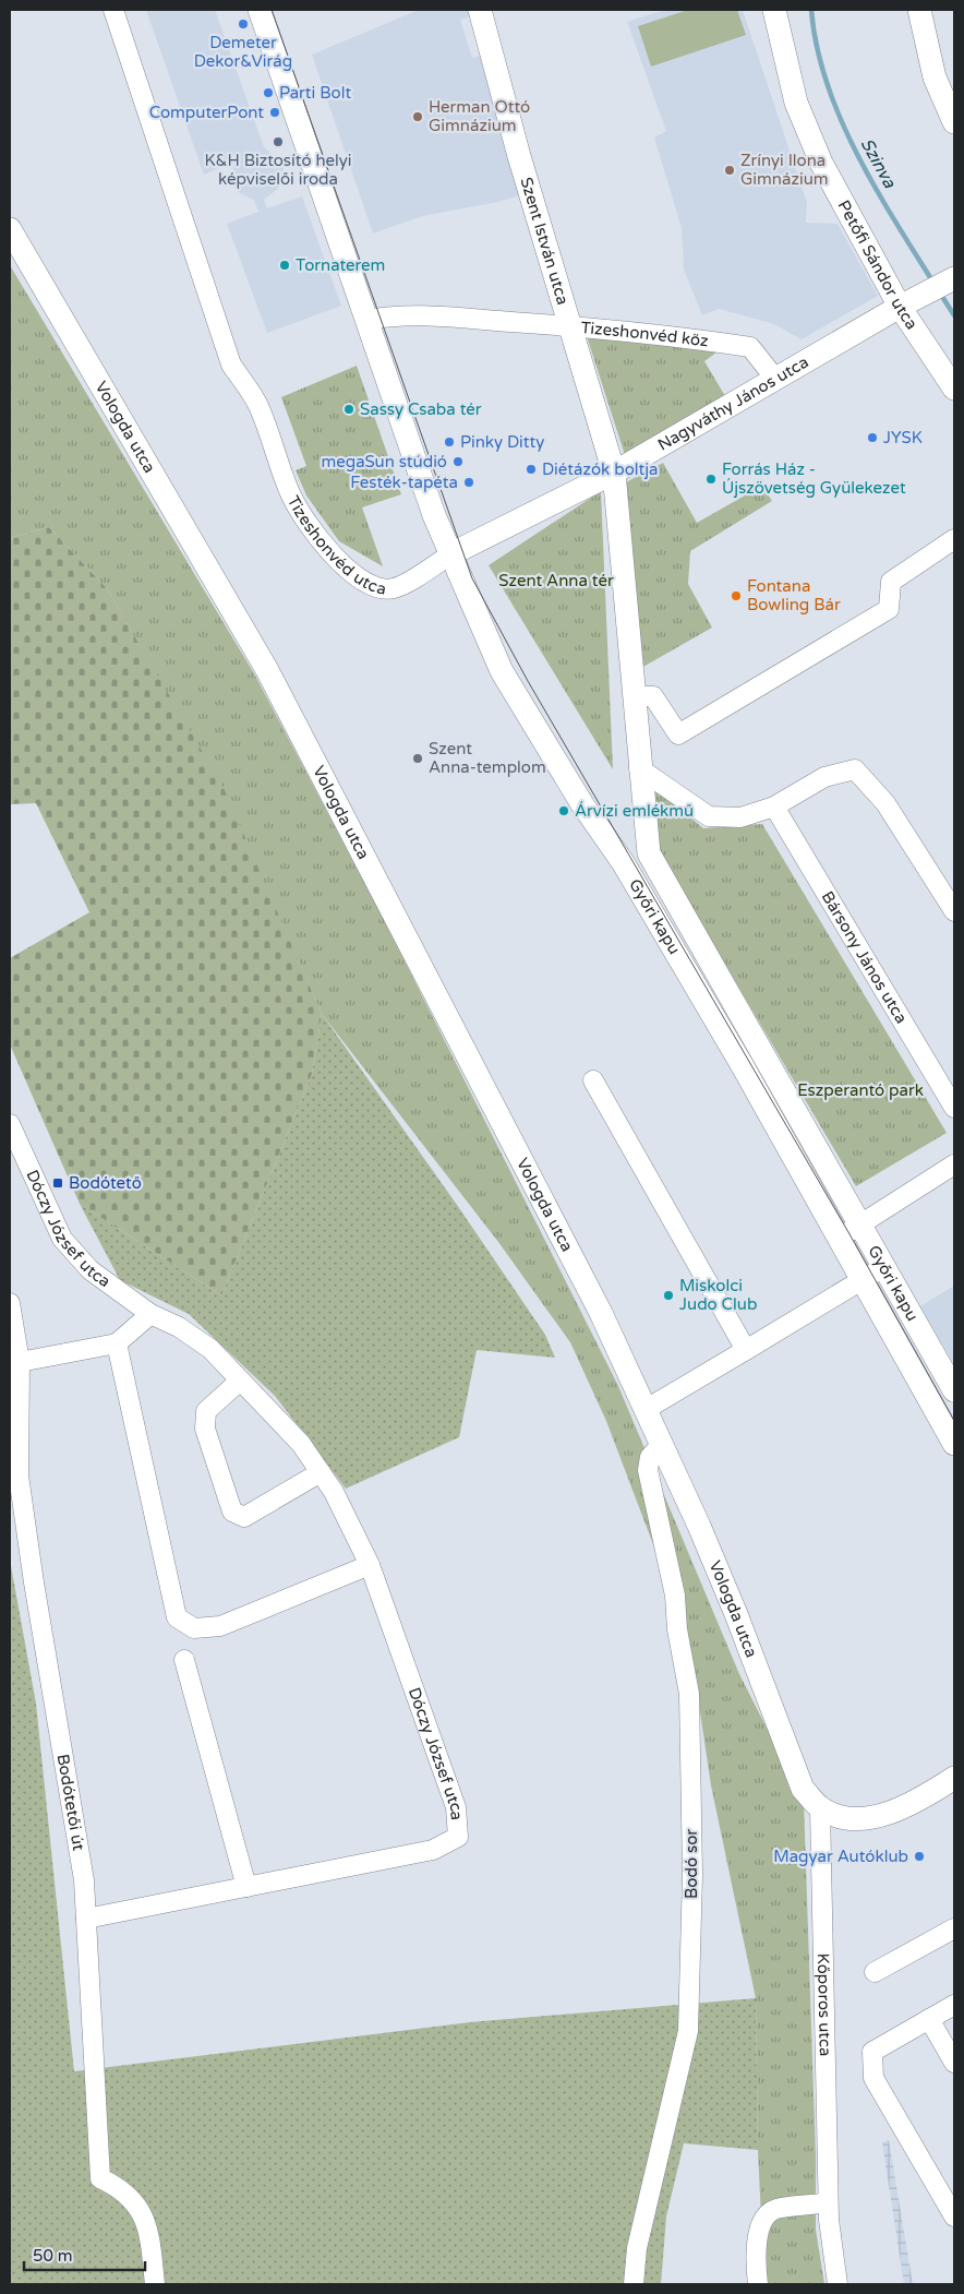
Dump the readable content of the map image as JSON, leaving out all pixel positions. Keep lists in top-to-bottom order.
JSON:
{
  "streets": {
    "street": [
      "Szent István utca",
      "Petőfi Sándor utca",
      "Tizeshonvéd köz",
      "Nagyváthy János utca",
      "Vologda utca",
      "Tizeshonvéd utca",
      "Győri kapu",
      "Bársony János utca",
      "Dóczy József utca",
      "Bodótetői út",
      "Bodó sor",
      "Kőporos utca"
    ]
  },
  "crossings": [
    ["Szent István utca", "Tizeshonvéd köz"],
    ["Szent István utca", "Nagyváthy János utca"],
    ["Petőfi Sándor utca", "Nagyváthy János utca"],
    ["Tizeshonvéd köz", "Nagyváthy János utca"],
    ["Nagyváthy János utca", "Tizeshonvéd utca"],
    ["Nagyváthy János utca", "Győri kapu"],
    ["Vologda utca", "Bodó sor"],
    ["Vologda utca", "Kőporos utca"],
    ["Tizeshonvéd utca", "Győri kapu"],
    ["Dóczy József utca", "Bodótetői út"]
  ],
  "water": ["Szinva"],
  "parks": ["Szent Anna tér", "Eszperantó park"],
  "places": {
    "other": [
      "Demeter Dekor&Virág",
      "Parti Bolt",
      "ComputerPont",
      "Herman Ottó Gimnázium",
      "K&H Biztosító helyi képviselői iroda",
      "Zrínyi Ilona Gimnázium",
      "Tornaterem",
      "Sassy Csaba tér",
      "JYSK",
      "Pinky Ditty",
      "megaSun stúdió",
      "Diétázók boltja",
      "Forrás Ház - Újszövetség Gyülekezet",
      "Festék-tapéta",
      "Fontana Bowling Bár",
      "Szent Anna-templom",
      "Árvízi emlékmű",
      "Miskolci Judo Club",
      "Magyar Autóklub"
    ],
    "transit": ["Bodótető"]
  },
  "scale_bar": "50 m"
}
